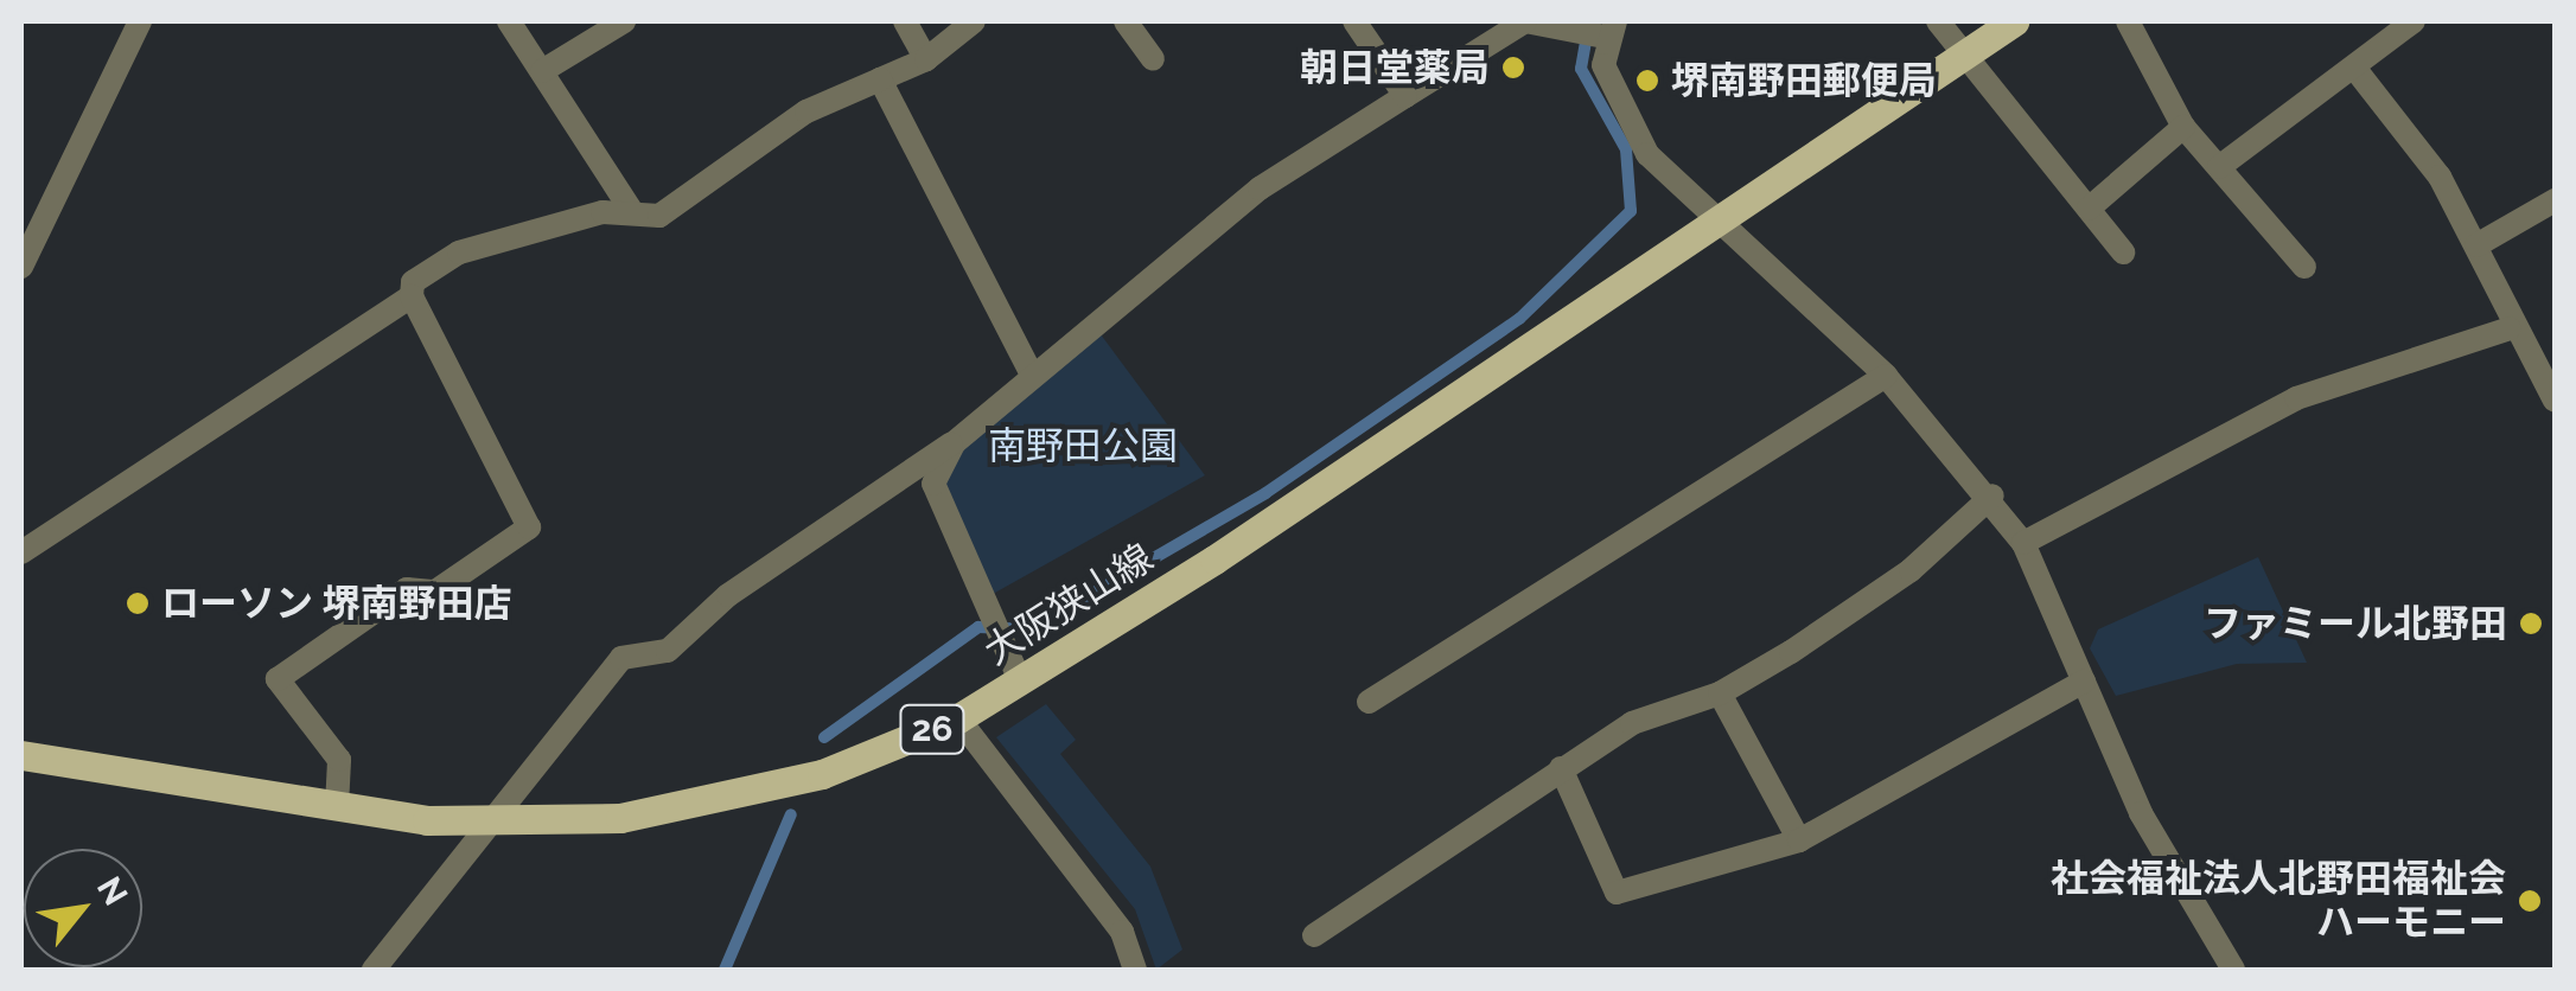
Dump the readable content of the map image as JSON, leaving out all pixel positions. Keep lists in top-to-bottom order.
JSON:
{
  "streets": {
    "main road": ["大阪狭山線", "26"]
  },
  "parks": ["南野田公園"],
  "places": [
    "朝日堂薬局",
    "堺南野田郵便局",
    "ローソン 堺南野田店",
    "ファミール北野田",
    "社会福祉法人北野田福祉会 ハーモニー"
  ],
  "north": "top right"
}
